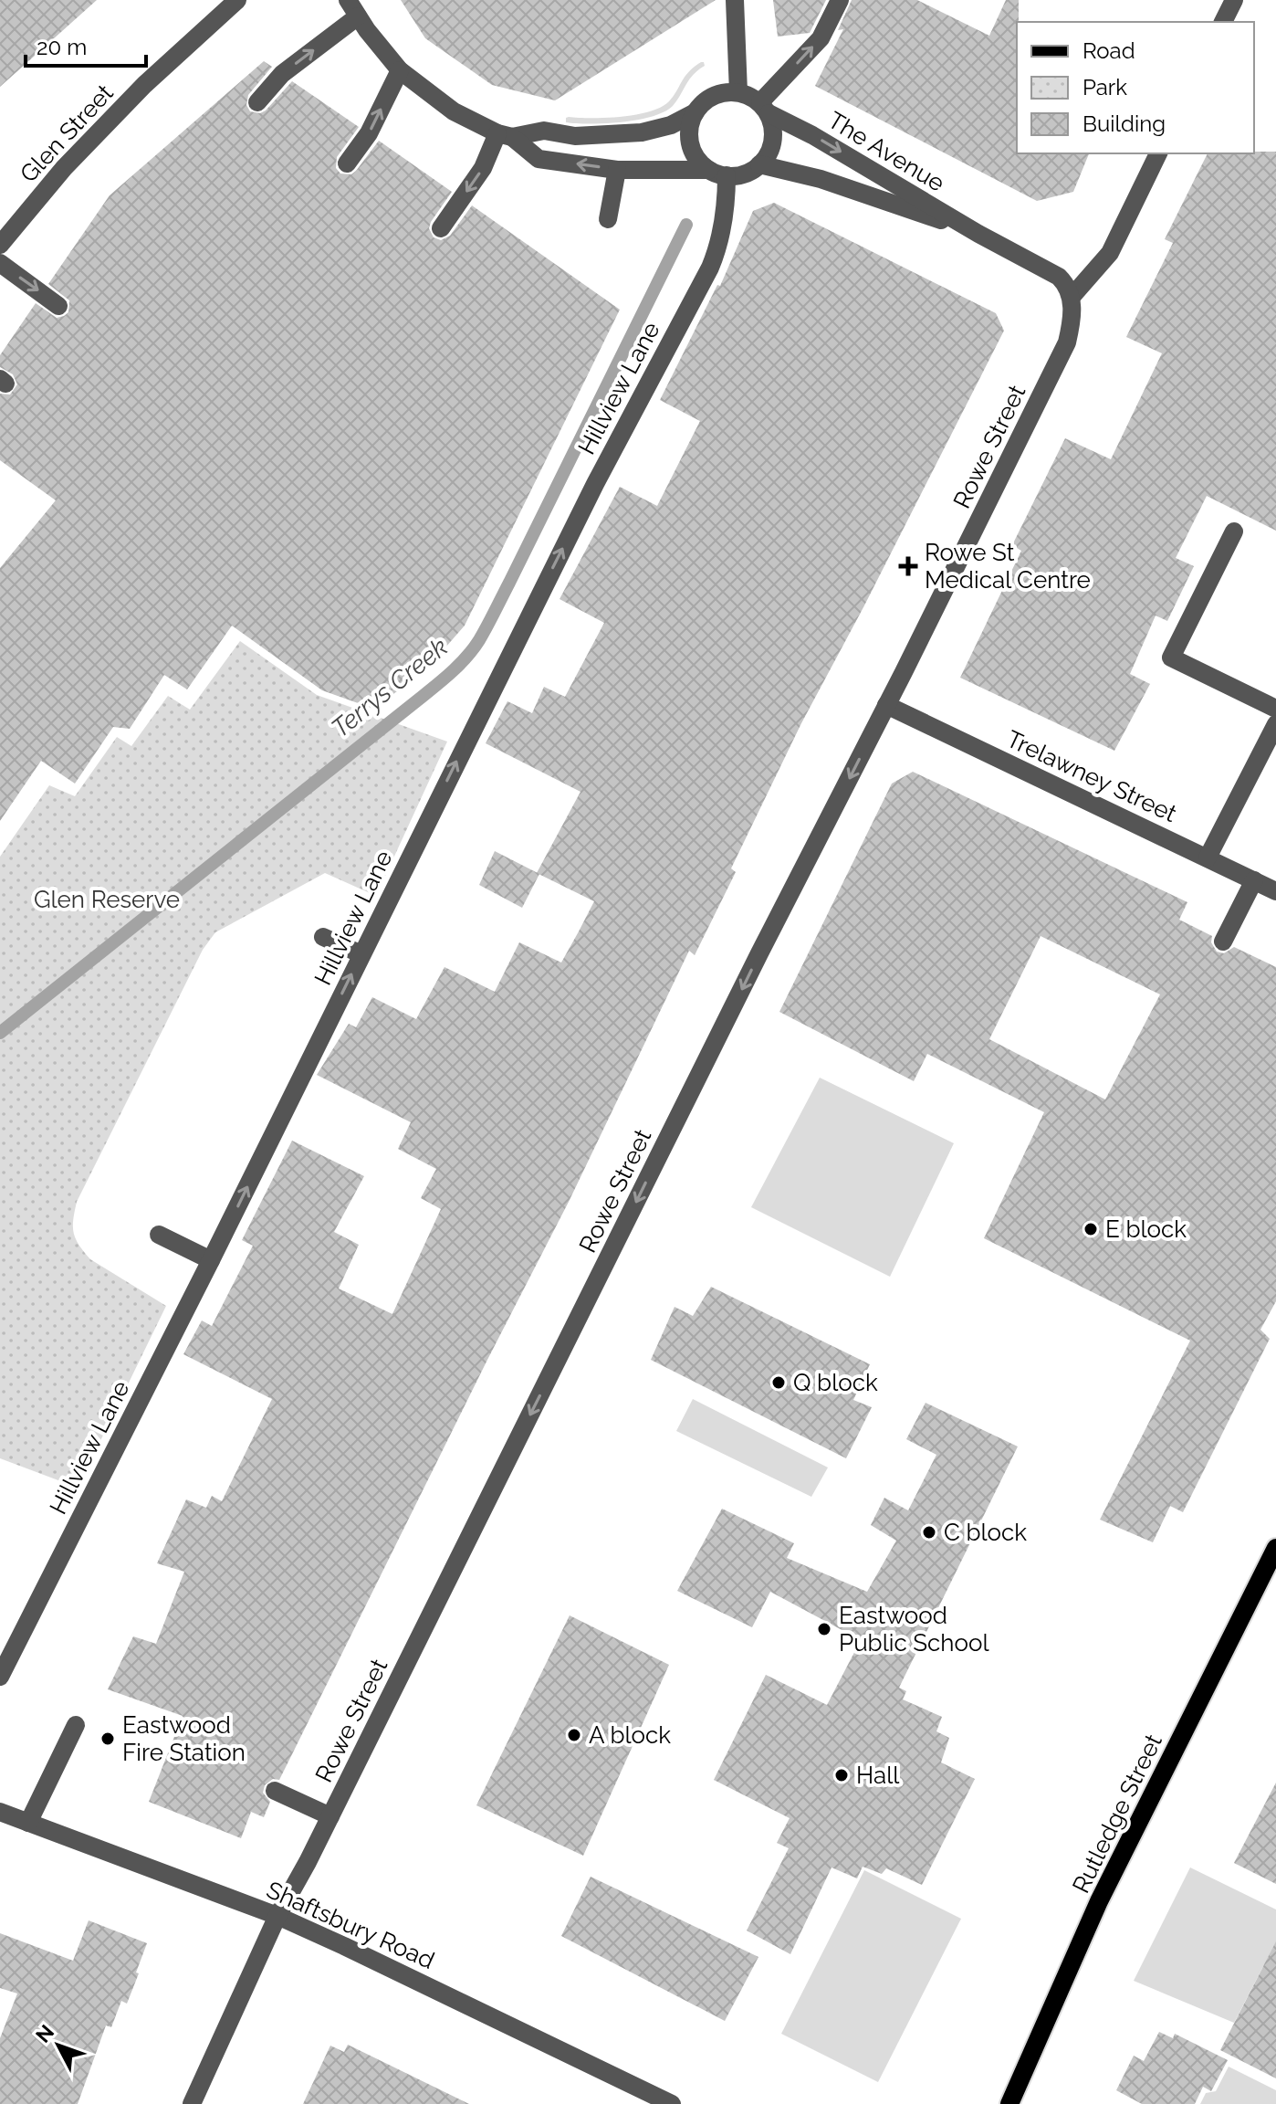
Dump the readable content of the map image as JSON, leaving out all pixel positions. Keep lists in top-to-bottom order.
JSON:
{
  "streets": {
    "main road": ["Rutledge Street"],
    "street": [
      "Glen Street",
      "The Avenue",
      "Hillview Lane",
      "Rowe Street",
      "Trelawney Street",
      "Shaftsbury Road"
    ]
  },
  "crossings": [
    ["The Avenue", "Hillview Lane"],
    ["The Avenue", "Rowe Street"],
    ["Rowe Street", "Trelawney Street"],
    ["Rowe Street", "Shaftsbury Road"]
  ],
  "one_way": ["Hillview Lane", "Rowe Street"],
  "water": ["Terrys Creek"],
  "parks": ["Glen Reserve"],
  "places": {
    "health": ["Rowe St Medical Centre"],
    "other": [
      "E block",
      "Q block",
      "C block",
      "Eastwood Public School",
      "A block",
      "Eastwood Fire Station",
      "Hall"
    ]
  },
  "legend": ["Road", "Park", "Building"],
  "scale_bar": "20 m",
  "north": "top left"
}
